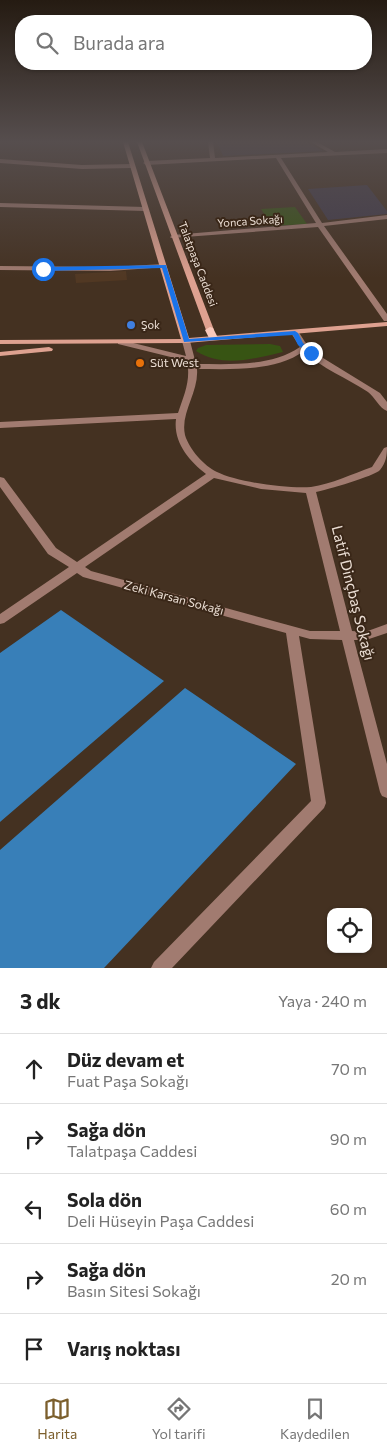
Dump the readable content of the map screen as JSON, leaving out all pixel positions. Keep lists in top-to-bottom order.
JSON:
{
  "streets": {
    "main road": ["Talatpaşa Caddesi"],
    "street": ["Yonca Sokağı", "Latif Dinçbaş Sokağı", "Zeki Karsan Sokağı"]
  },
  "crossings": [
    ["Yonca Sokağı", "Talatpaşa Caddesi"],
    ["Latif Dinçbaş Sokağı", "Zeki Karsan Sokağı"]
  ],
  "places": ["Şok", "Süt West"],
  "page": {
    "search": "Burada ara",
    "heading": ["3 dk", "Yaya · 240 m"],
    "list": [
      ["Düz devam et", "Fuat Paşa Sokağı", "70 m"],
      ["Sağa dön", "Talatpaşa Caddesi", "90 m"],
      ["Sola dön", "Deli Hüseyin Paşa Caddesi", "60 m"],
      ["Sağa dön", "Basın Sitesi Sokağı", "20 m"],
      "Varış noktası"
    ],
    "nav": ["Harita", "Yol tarifi", "Kaydedilen"]
  }
}
